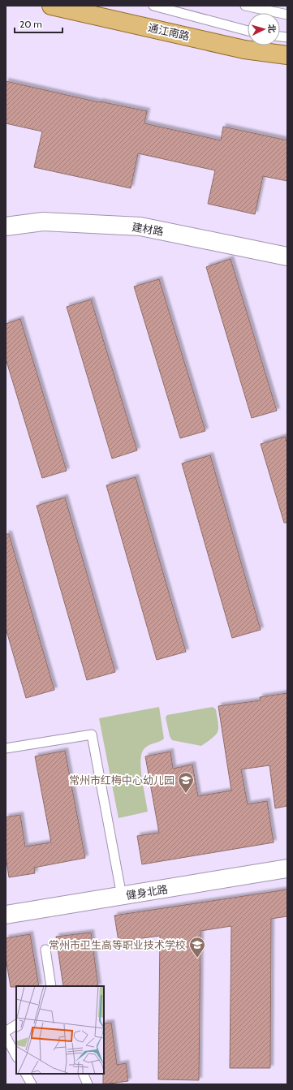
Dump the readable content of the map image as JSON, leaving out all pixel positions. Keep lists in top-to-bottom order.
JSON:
{
  "streets": {
    "main road": ["通江南路"],
    "street": ["建材路", "健身北路"]
  },
  "places": {
    "school or university": ["常州市红梅中心幼儿园", "常州市卫生高等职业技术学校"]
  },
  "scale_bar": "20 m",
  "north": "right"
}
